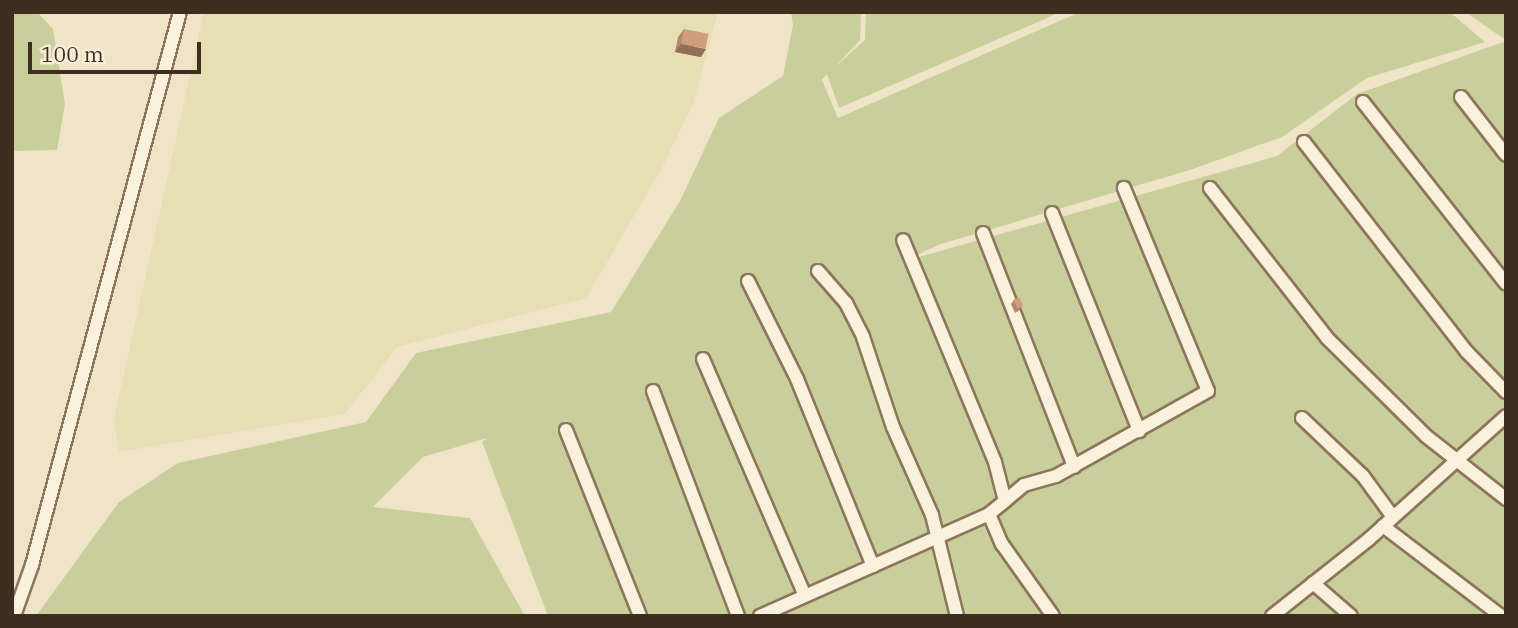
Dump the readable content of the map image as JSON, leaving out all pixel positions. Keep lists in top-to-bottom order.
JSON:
{
  "scale_bar": "100 m"
}
